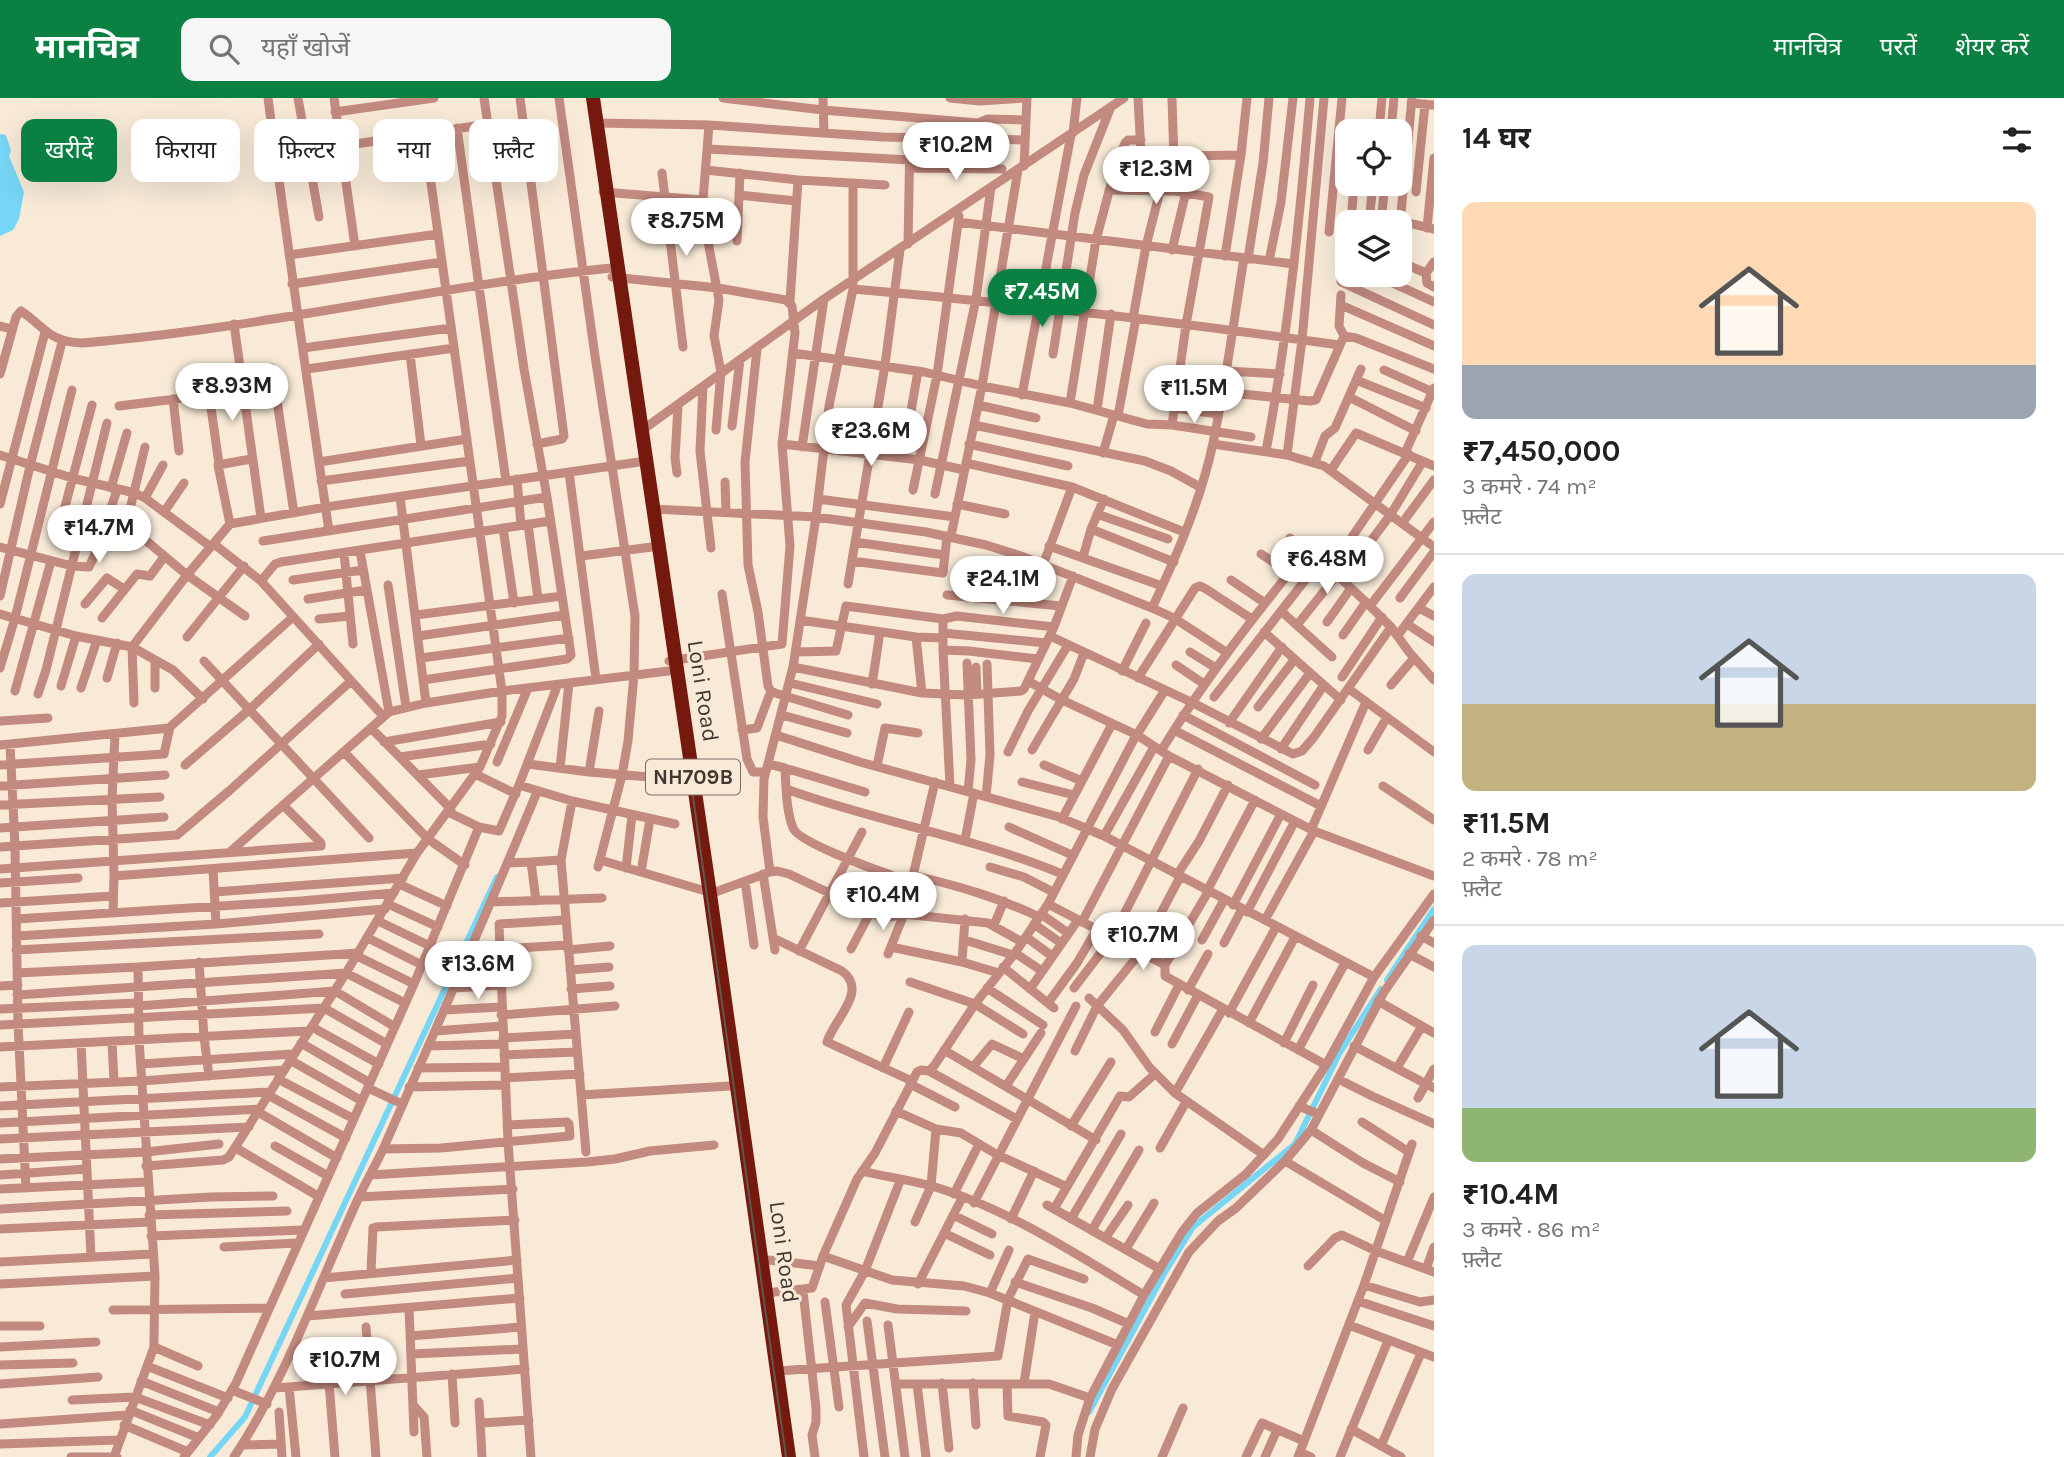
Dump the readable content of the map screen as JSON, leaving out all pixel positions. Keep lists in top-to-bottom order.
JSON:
{
  "streets": {
    "highway": ["Loni Road", "NH709B"]
  },
  "page": {
    "header": "मानचित्र",
    "search": "यहाँ खोजें",
    "nav": ["मानचित्र", "परतें", "शेयर करें"],
    "heading": "14 घर",
    "chip": [
      "खरीदें",
      "किराया",
      "फ़िल्टर",
      "नया",
      "फ़्लैट"
    ],
    "price": [
      "₹10.2M",
      "₹12.3M",
      "₹8.75M",
      "₹7.45M",
      "₹8.93M",
      "₹11.5M",
      "₹23.6M",
      "₹14.7M",
      "₹6.48M",
      "₹24.1M",
      "₹10.4M",
      "₹10.7M",
      "₹13.6M",
      "₹10.7M"
    ],
    "list": [
      {
        "name": "₹7,450,000",
        "note": "3 कमरे · 74 m² · फ़्लैट"
      },
      {
        "name": "₹11.5M",
        "note": "2 कमरे · 78 m² · फ़्लैट"
      },
      {
        "name": "₹10.4M",
        "note": "3 कमरे · 86 m² · फ़्लैट"
      }
    ]
  }
}
